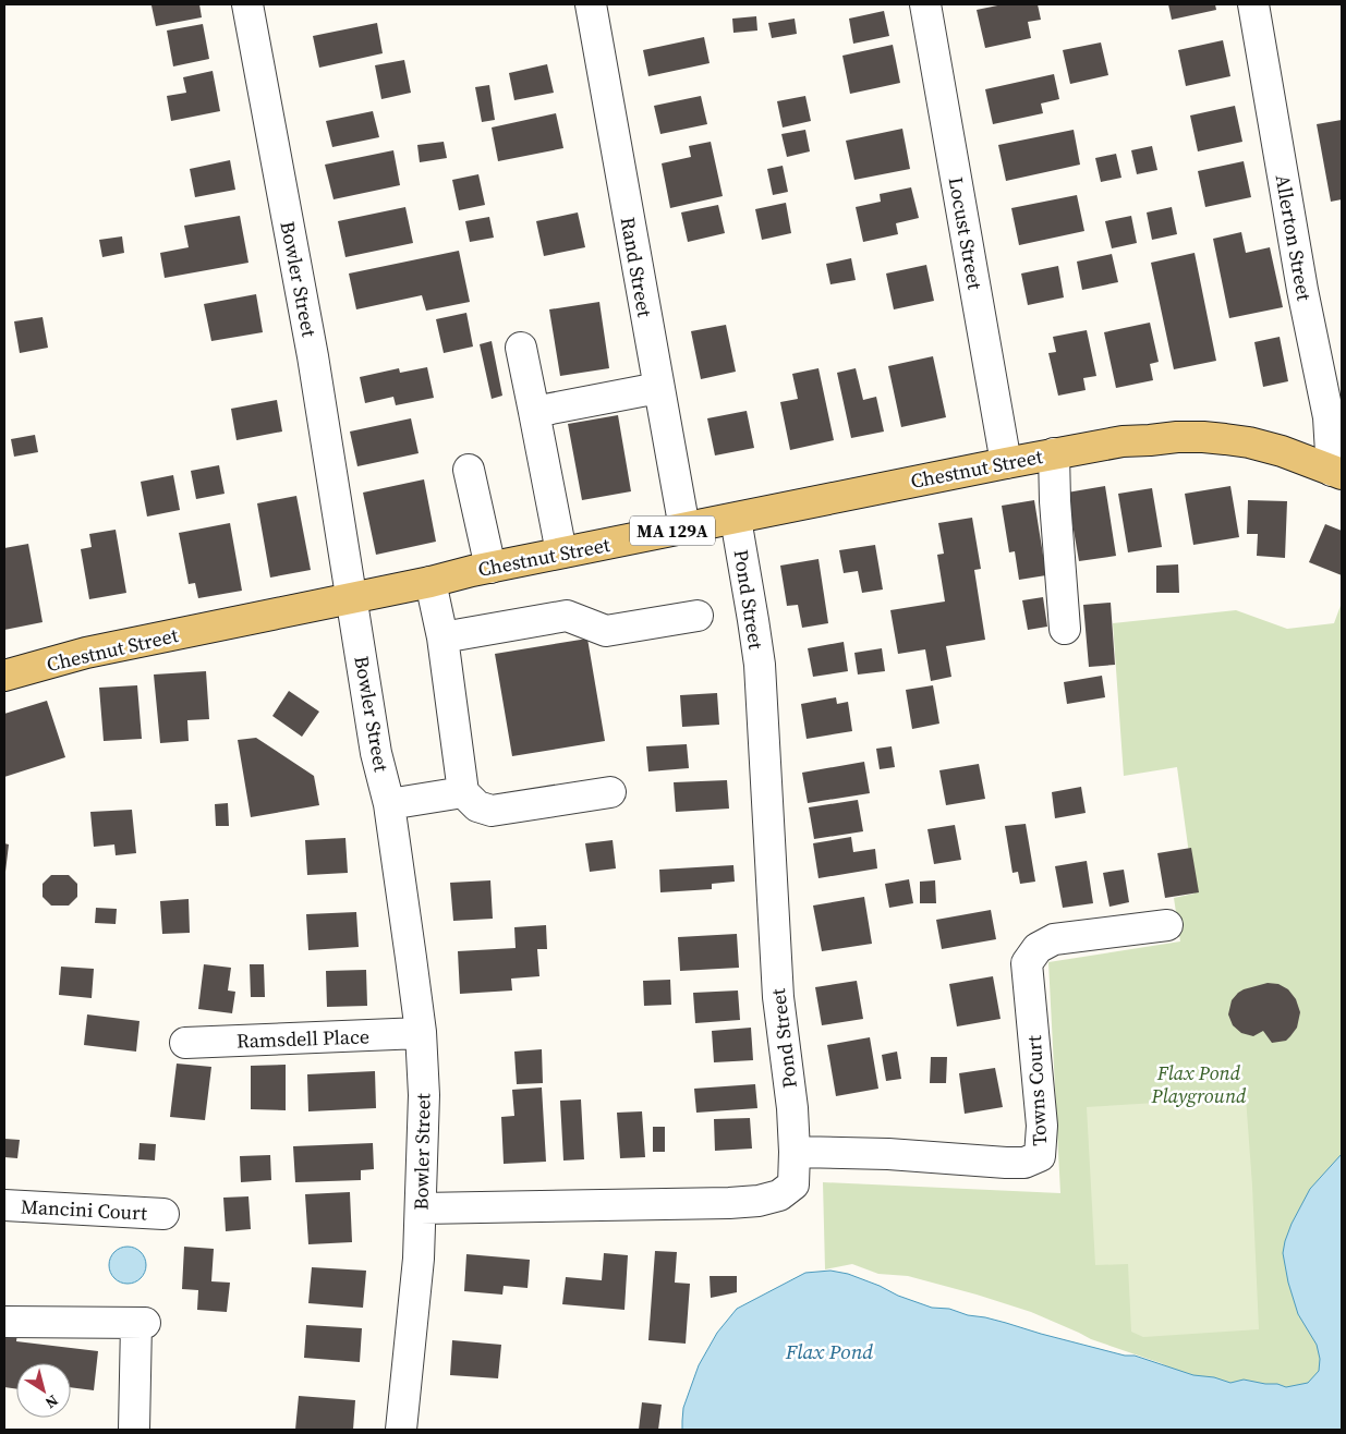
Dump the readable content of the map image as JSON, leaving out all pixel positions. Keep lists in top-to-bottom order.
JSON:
{
  "streets": {
    "main road": ["Chestnut Street", "MA 129A"],
    "street": [
      "Locust Street",
      "Allerton Street",
      "Rand Street",
      "Bowler Street",
      "Pond Street",
      "Ramsdell Place",
      "Towns Court",
      "Mancini Court"
    ]
  },
  "crossings": [
    ["Locust Street", "Chestnut Street"],
    ["Allerton Street", "Chestnut Street"],
    ["Rand Street", "Chestnut Street"],
    ["Bowler Street", "Chestnut Street"],
    ["Bowler Street", "Pond Street"],
    ["Bowler Street", "Ramsdell Place"],
    ["Chestnut Street", "Pond Street"],
    ["Pond Street", "Towns Court"]
  ],
  "water": ["Flax Pond"],
  "parks": ["Flax Pond Playground"],
  "north": "bottom right"
}
